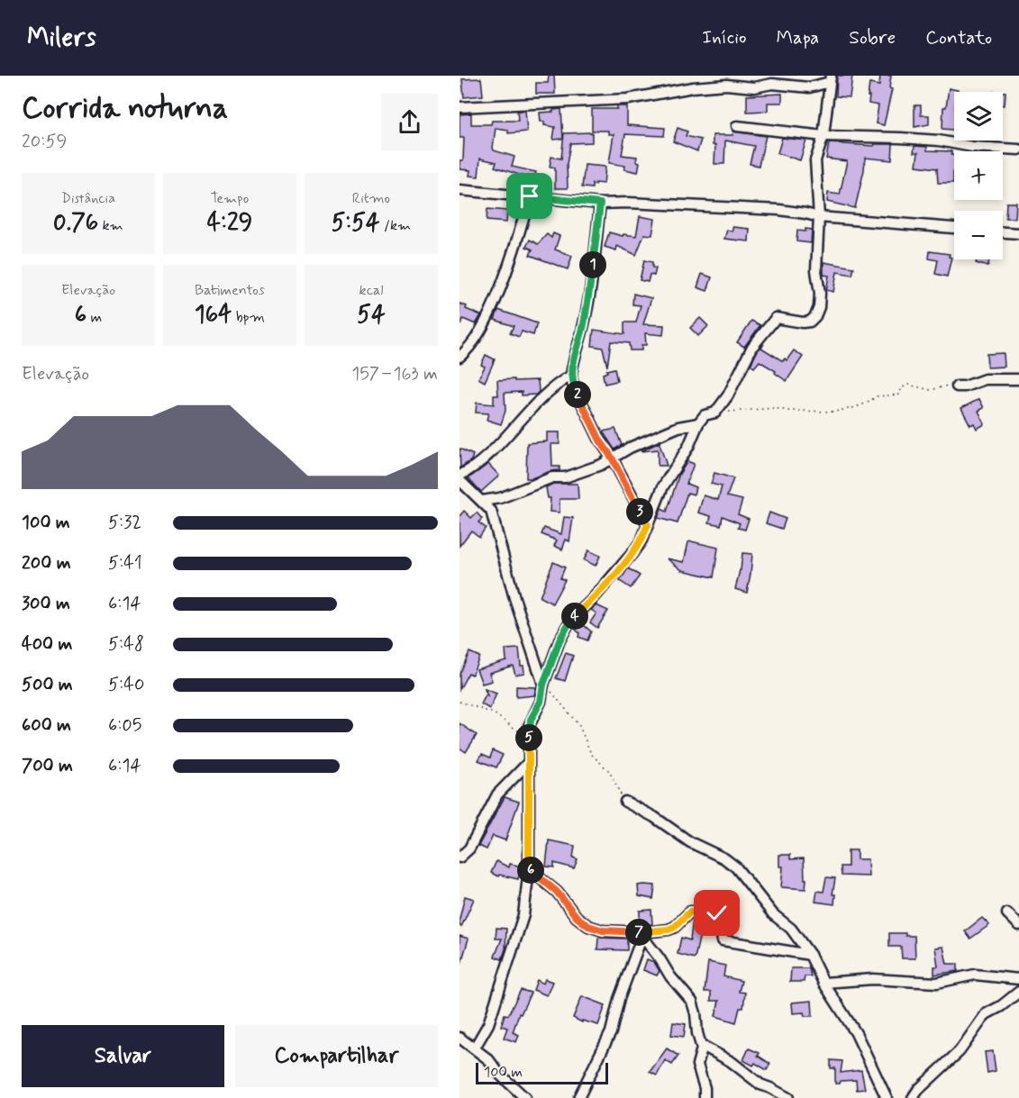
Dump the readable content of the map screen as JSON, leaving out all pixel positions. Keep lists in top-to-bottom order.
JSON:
{
  "scale_bar": "100 m",
  "page": {
    "header": "Milers",
    "nav": [
      "Início",
      "Mapa",
      "Sobre",
      "Contato"
    ],
    "heading": ["Corrida noturna", "20:59"],
    "map_buttons": ["+", "−"],
    "stats": [
      ["Distância", "0.76 km"],
      ["Tempo", "4:29"],
      ["Ritmo", "5:54 /km"],
      ["Elevação", "6 m"],
      ["Batimentos", "164 bpm"],
      ["kcal", "54"]
    ],
    "pins": [
      "1",
      "2",
      "3",
      "4",
      "5",
      "6",
      "7"
    ],
    "chart": ["Elevação", "157–163 m"],
    "list": [
      {
        "name": "100 m",
        "note": "5:32"
      },
      {
        "name": "200 m",
        "note": "5:41"
      },
      {
        "name": "300 m",
        "note": "6:14"
      },
      {
        "name": "400 m",
        "note": "5:48"
      },
      {
        "name": "500 m",
        "note": "5:40"
      },
      {
        "name": "600 m",
        "note": "6:05"
      },
      {
        "name": "700 m",
        "note": "6:14"
      }
    ],
    "buttons": ["Salvar", "Compartilhar"],
    "scale": "100 m"
  }
}
